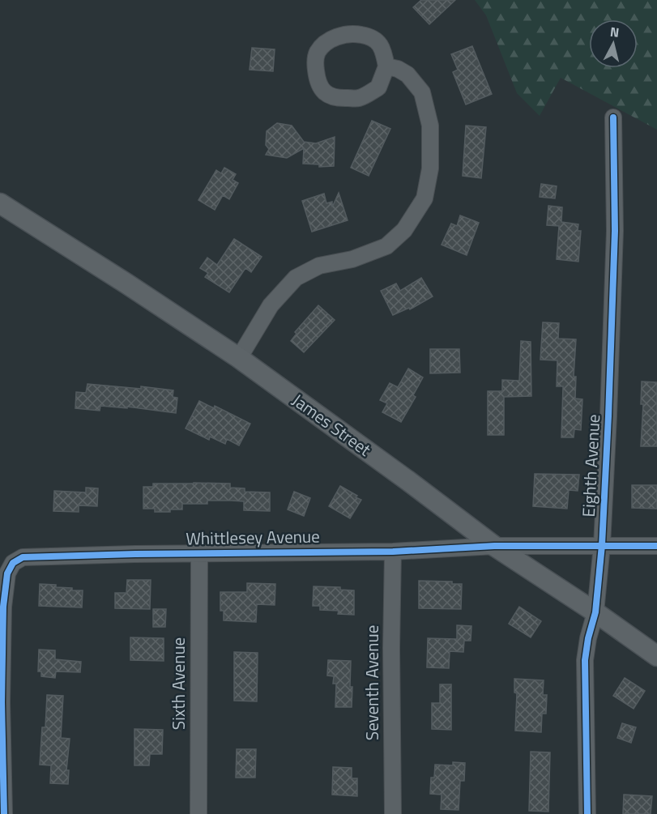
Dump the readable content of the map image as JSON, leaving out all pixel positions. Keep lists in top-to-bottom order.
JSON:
{
  "streets": {
    "main road": ["James Street"],
    "street": [
      "Eighth Avenue",
      "Whittlesey Avenue",
      "Seventh Avenue",
      "Sixth Avenue"
    ]
  },
  "crossings": [
    ["James Street", "Eighth Avenue"],
    ["James Street", "Whittlesey Avenue"],
    ["Eighth Avenue", "Whittlesey Avenue"],
    ["Whittlesey Avenue", "Seventh Avenue"],
    ["Whittlesey Avenue", "Sixth Avenue"]
  ],
  "north": "top"
}
